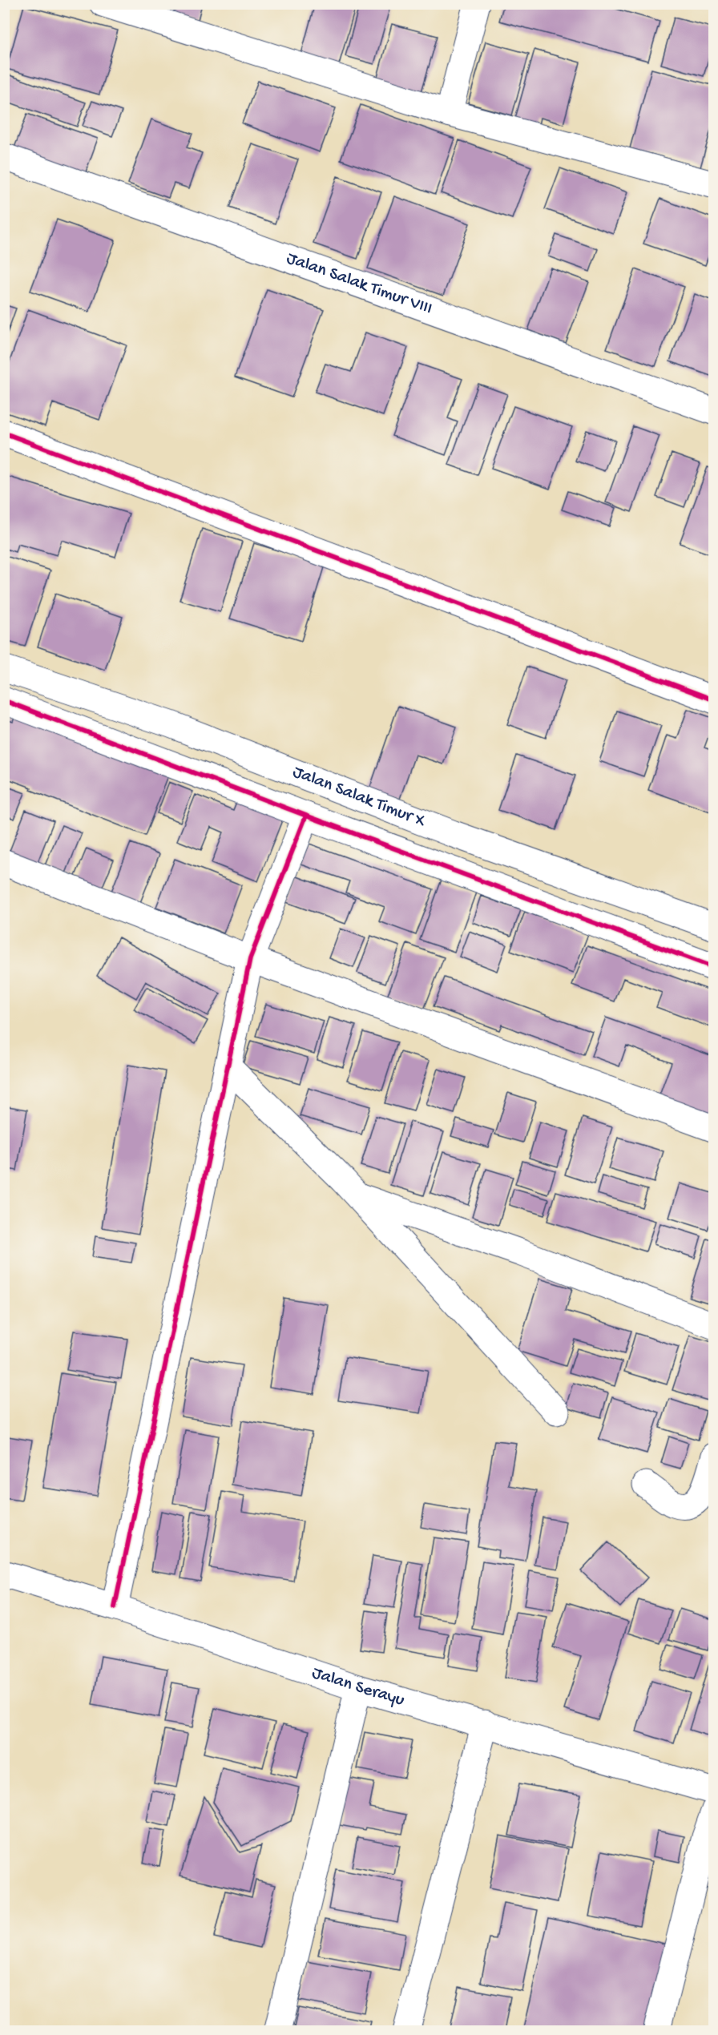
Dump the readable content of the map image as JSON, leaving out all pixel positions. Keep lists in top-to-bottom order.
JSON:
{
  "streets": {
    "street": ["Jalan Salak Timur VIII", "Jalan Salak Timur X", "Jalan Serayu"]
  }
}
